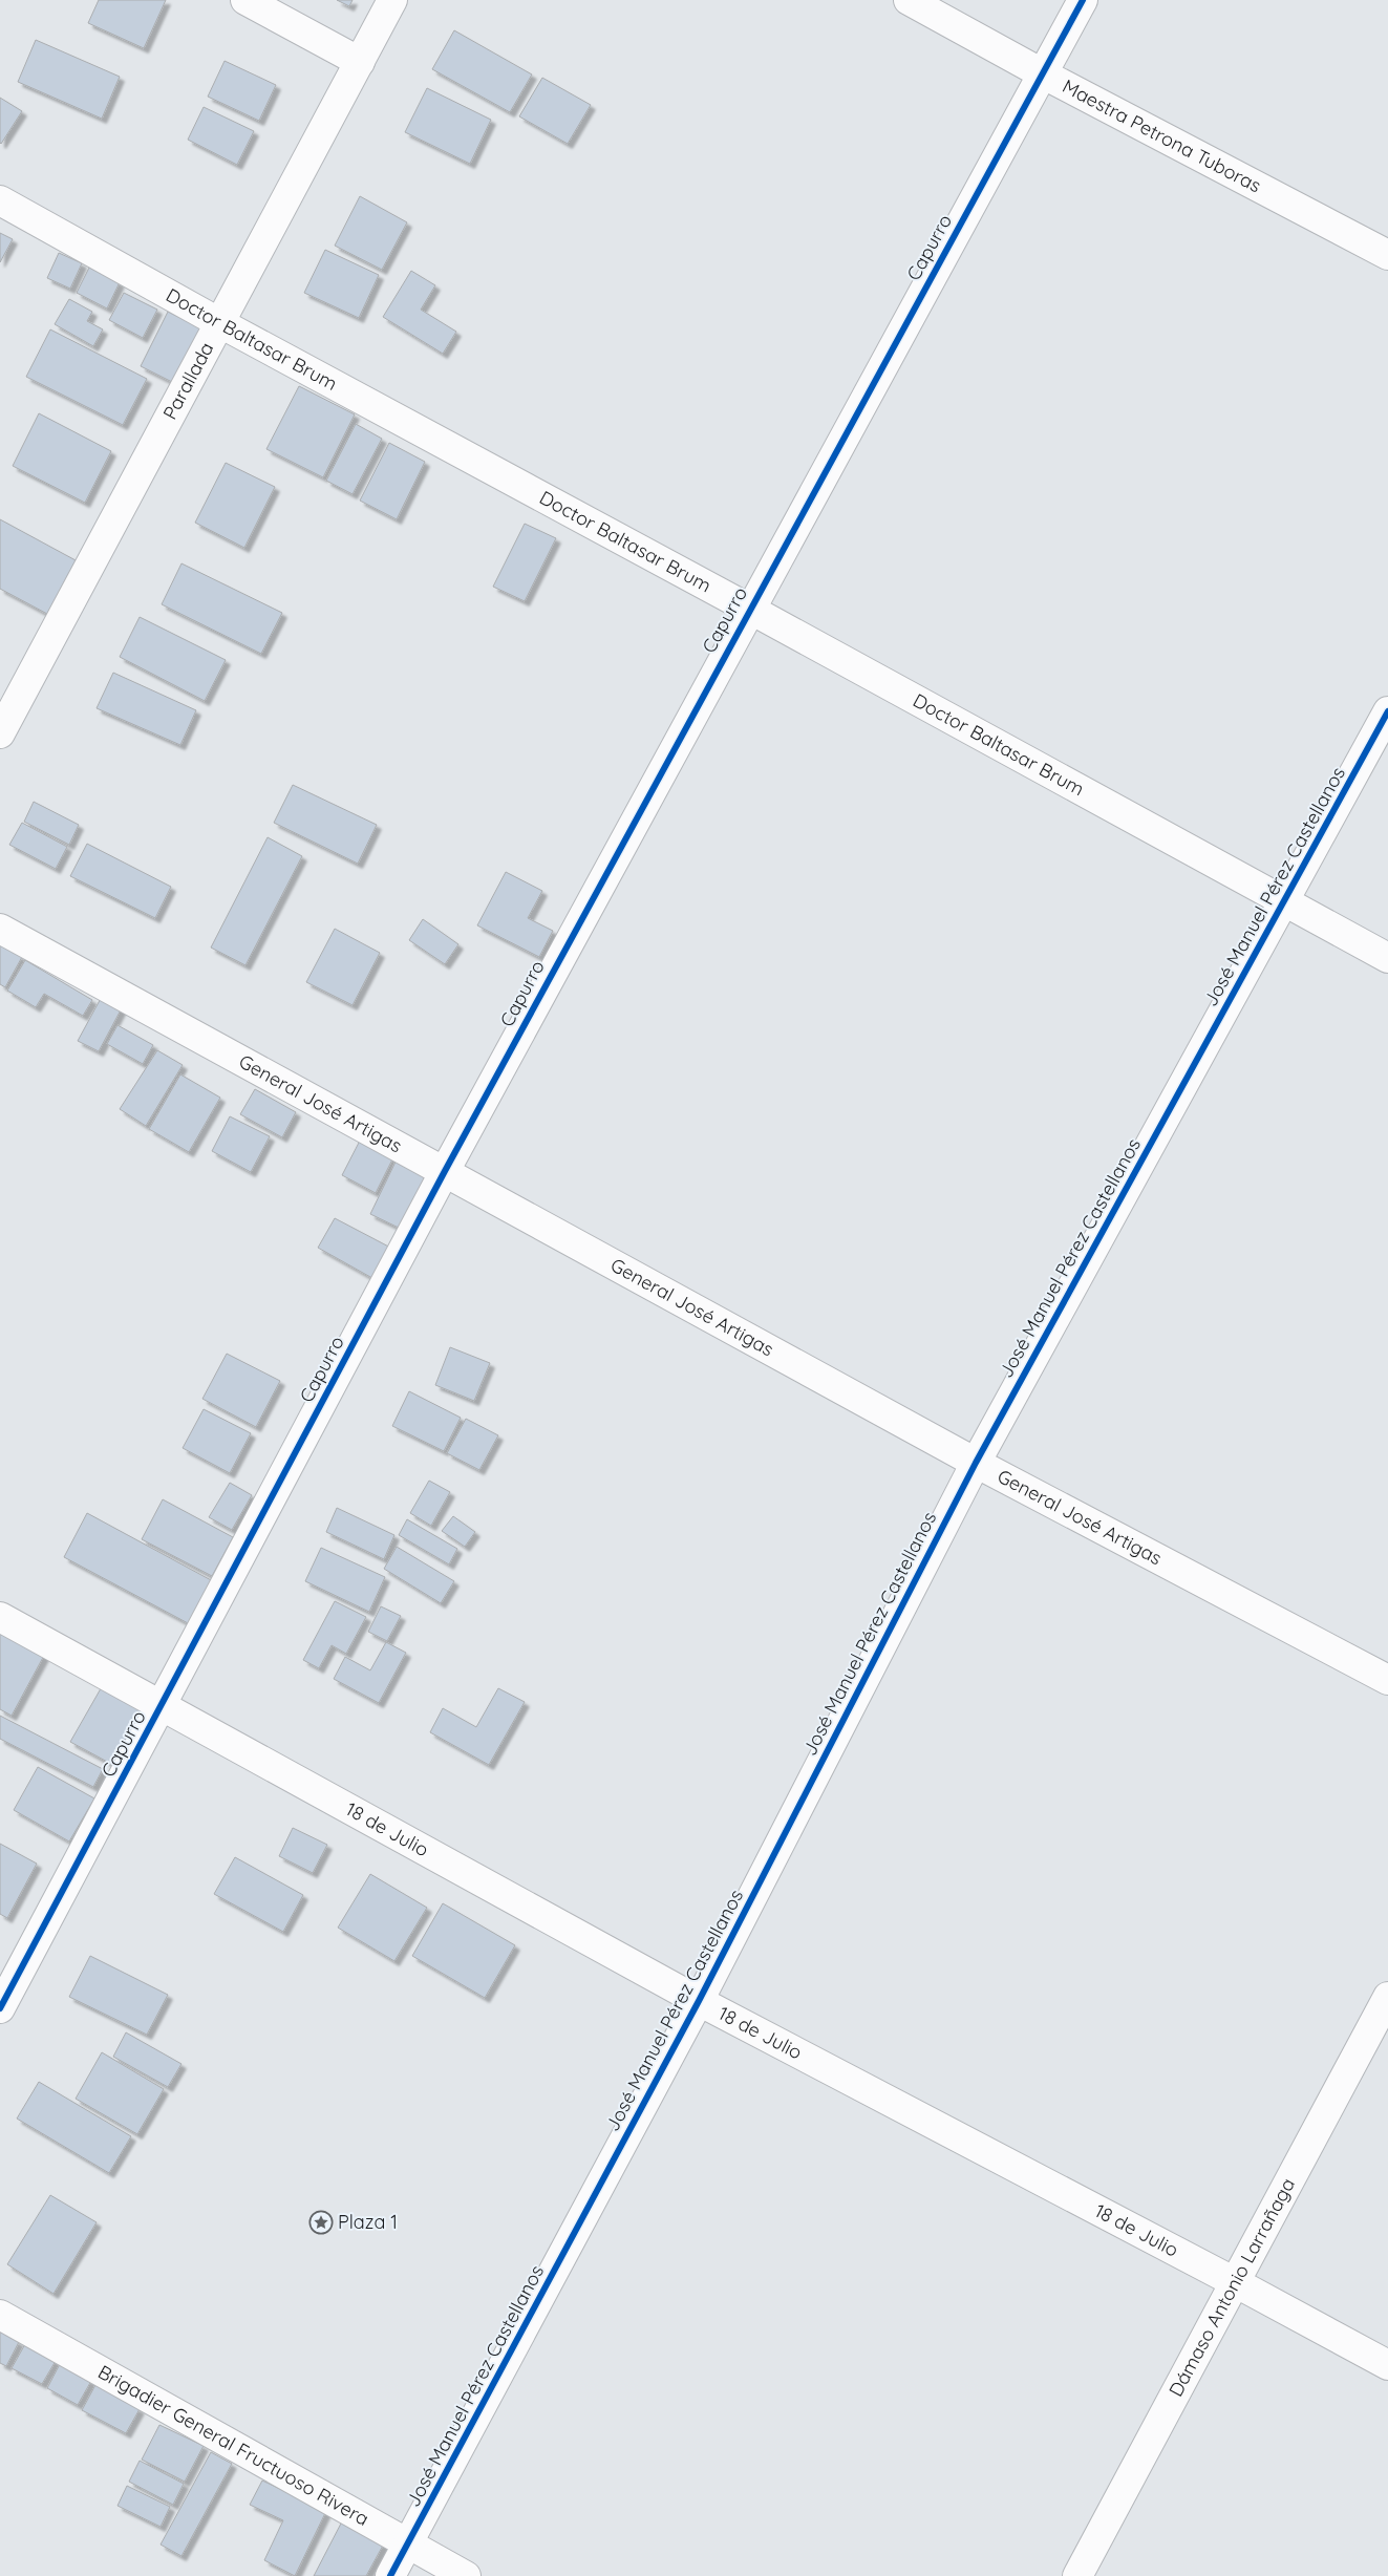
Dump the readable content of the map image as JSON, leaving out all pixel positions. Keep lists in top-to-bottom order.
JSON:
{
  "streets": {
    "street": [
      "Maestra Petrona Tuboras",
      "Capurro",
      "Doctor Baltasar Brum",
      "Parallada",
      "José Manuel Pérez Castellanos",
      "General José Artigas",
      "18 de Julio",
      "Dámaso Antonio Larrañaga",
      "Brigadier General Fructuoso Rivera"
    ]
  },
  "crossings": [
    ["Maestra Petrona Tuboras", "Capurro"],
    ["Capurro", "Doctor Baltasar Brum"],
    ["Capurro", "General José Artigas"],
    ["Capurro", "18 de Julio"],
    ["Doctor Baltasar Brum", "Parallada"],
    ["Doctor Baltasar Brum", "José Manuel Pérez Castellanos"],
    ["José Manuel Pérez Castellanos", "General José Artigas"],
    ["José Manuel Pérez Castellanos", "18 de Julio"],
    ["José Manuel Pérez Castellanos", "Brigadier General Fructuoso Rivera"],
    ["18 de Julio", "Dámaso Antonio Larrañaga"]
  ],
  "places": {
    "place": ["Plaza 1"]
  }
}
